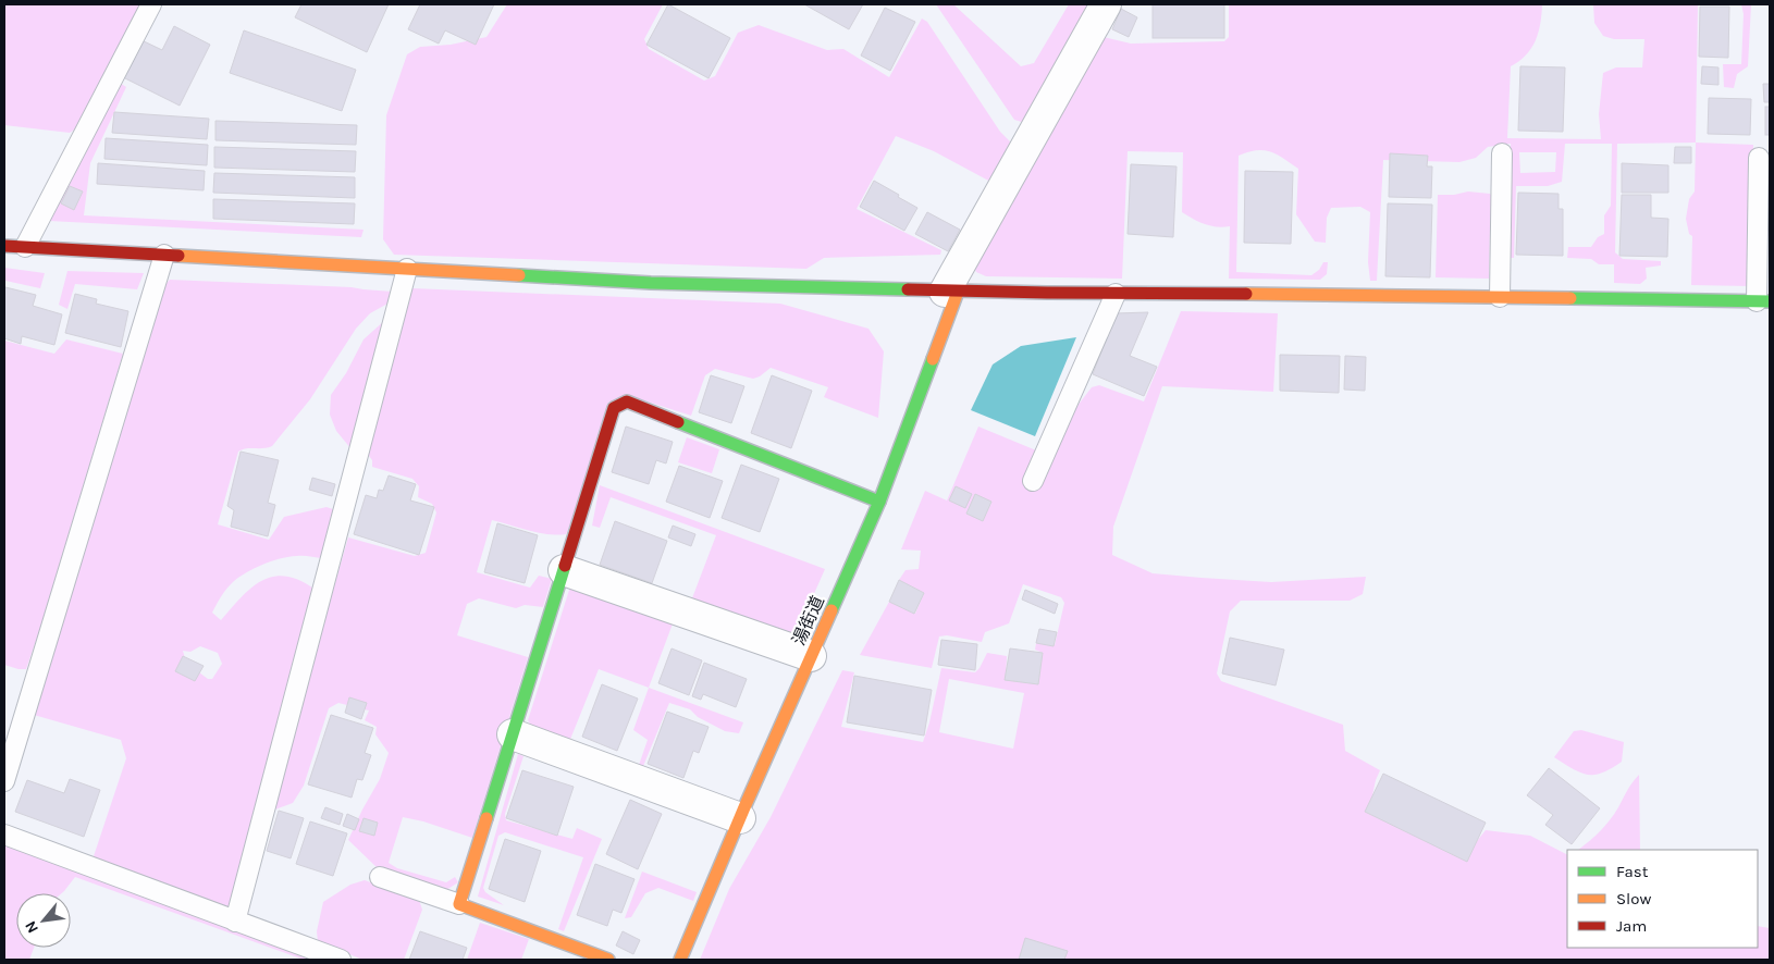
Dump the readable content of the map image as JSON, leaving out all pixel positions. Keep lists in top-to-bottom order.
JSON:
{
  "streets": {
    "street": ["湯街道"]
  },
  "legend": ["Fast", "Slow", "Jam"],
  "north": "bottom left"
}
